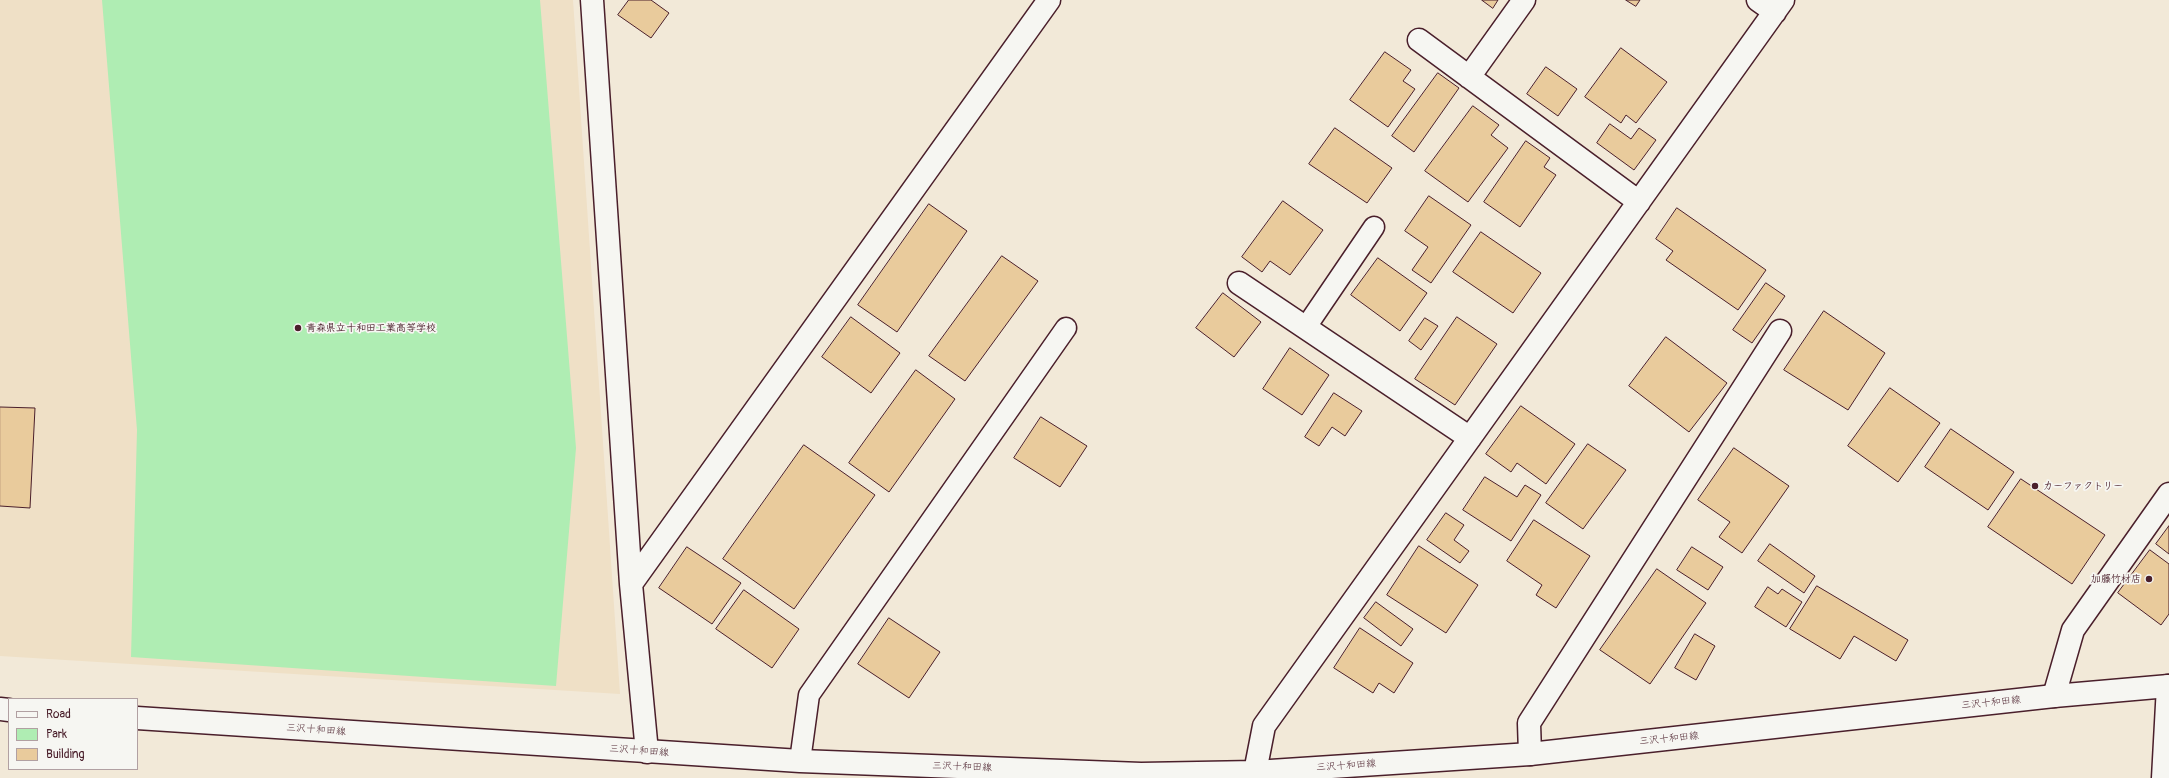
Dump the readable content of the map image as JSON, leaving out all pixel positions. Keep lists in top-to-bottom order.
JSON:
{
  "streets": {
    "street": ["三沢十和田線"]
  },
  "places": ["青森県立十和田工業高等学校", "カーファクトリー", "加藤竹材店"],
  "legend": ["Road", "Park", "Building"]
}
